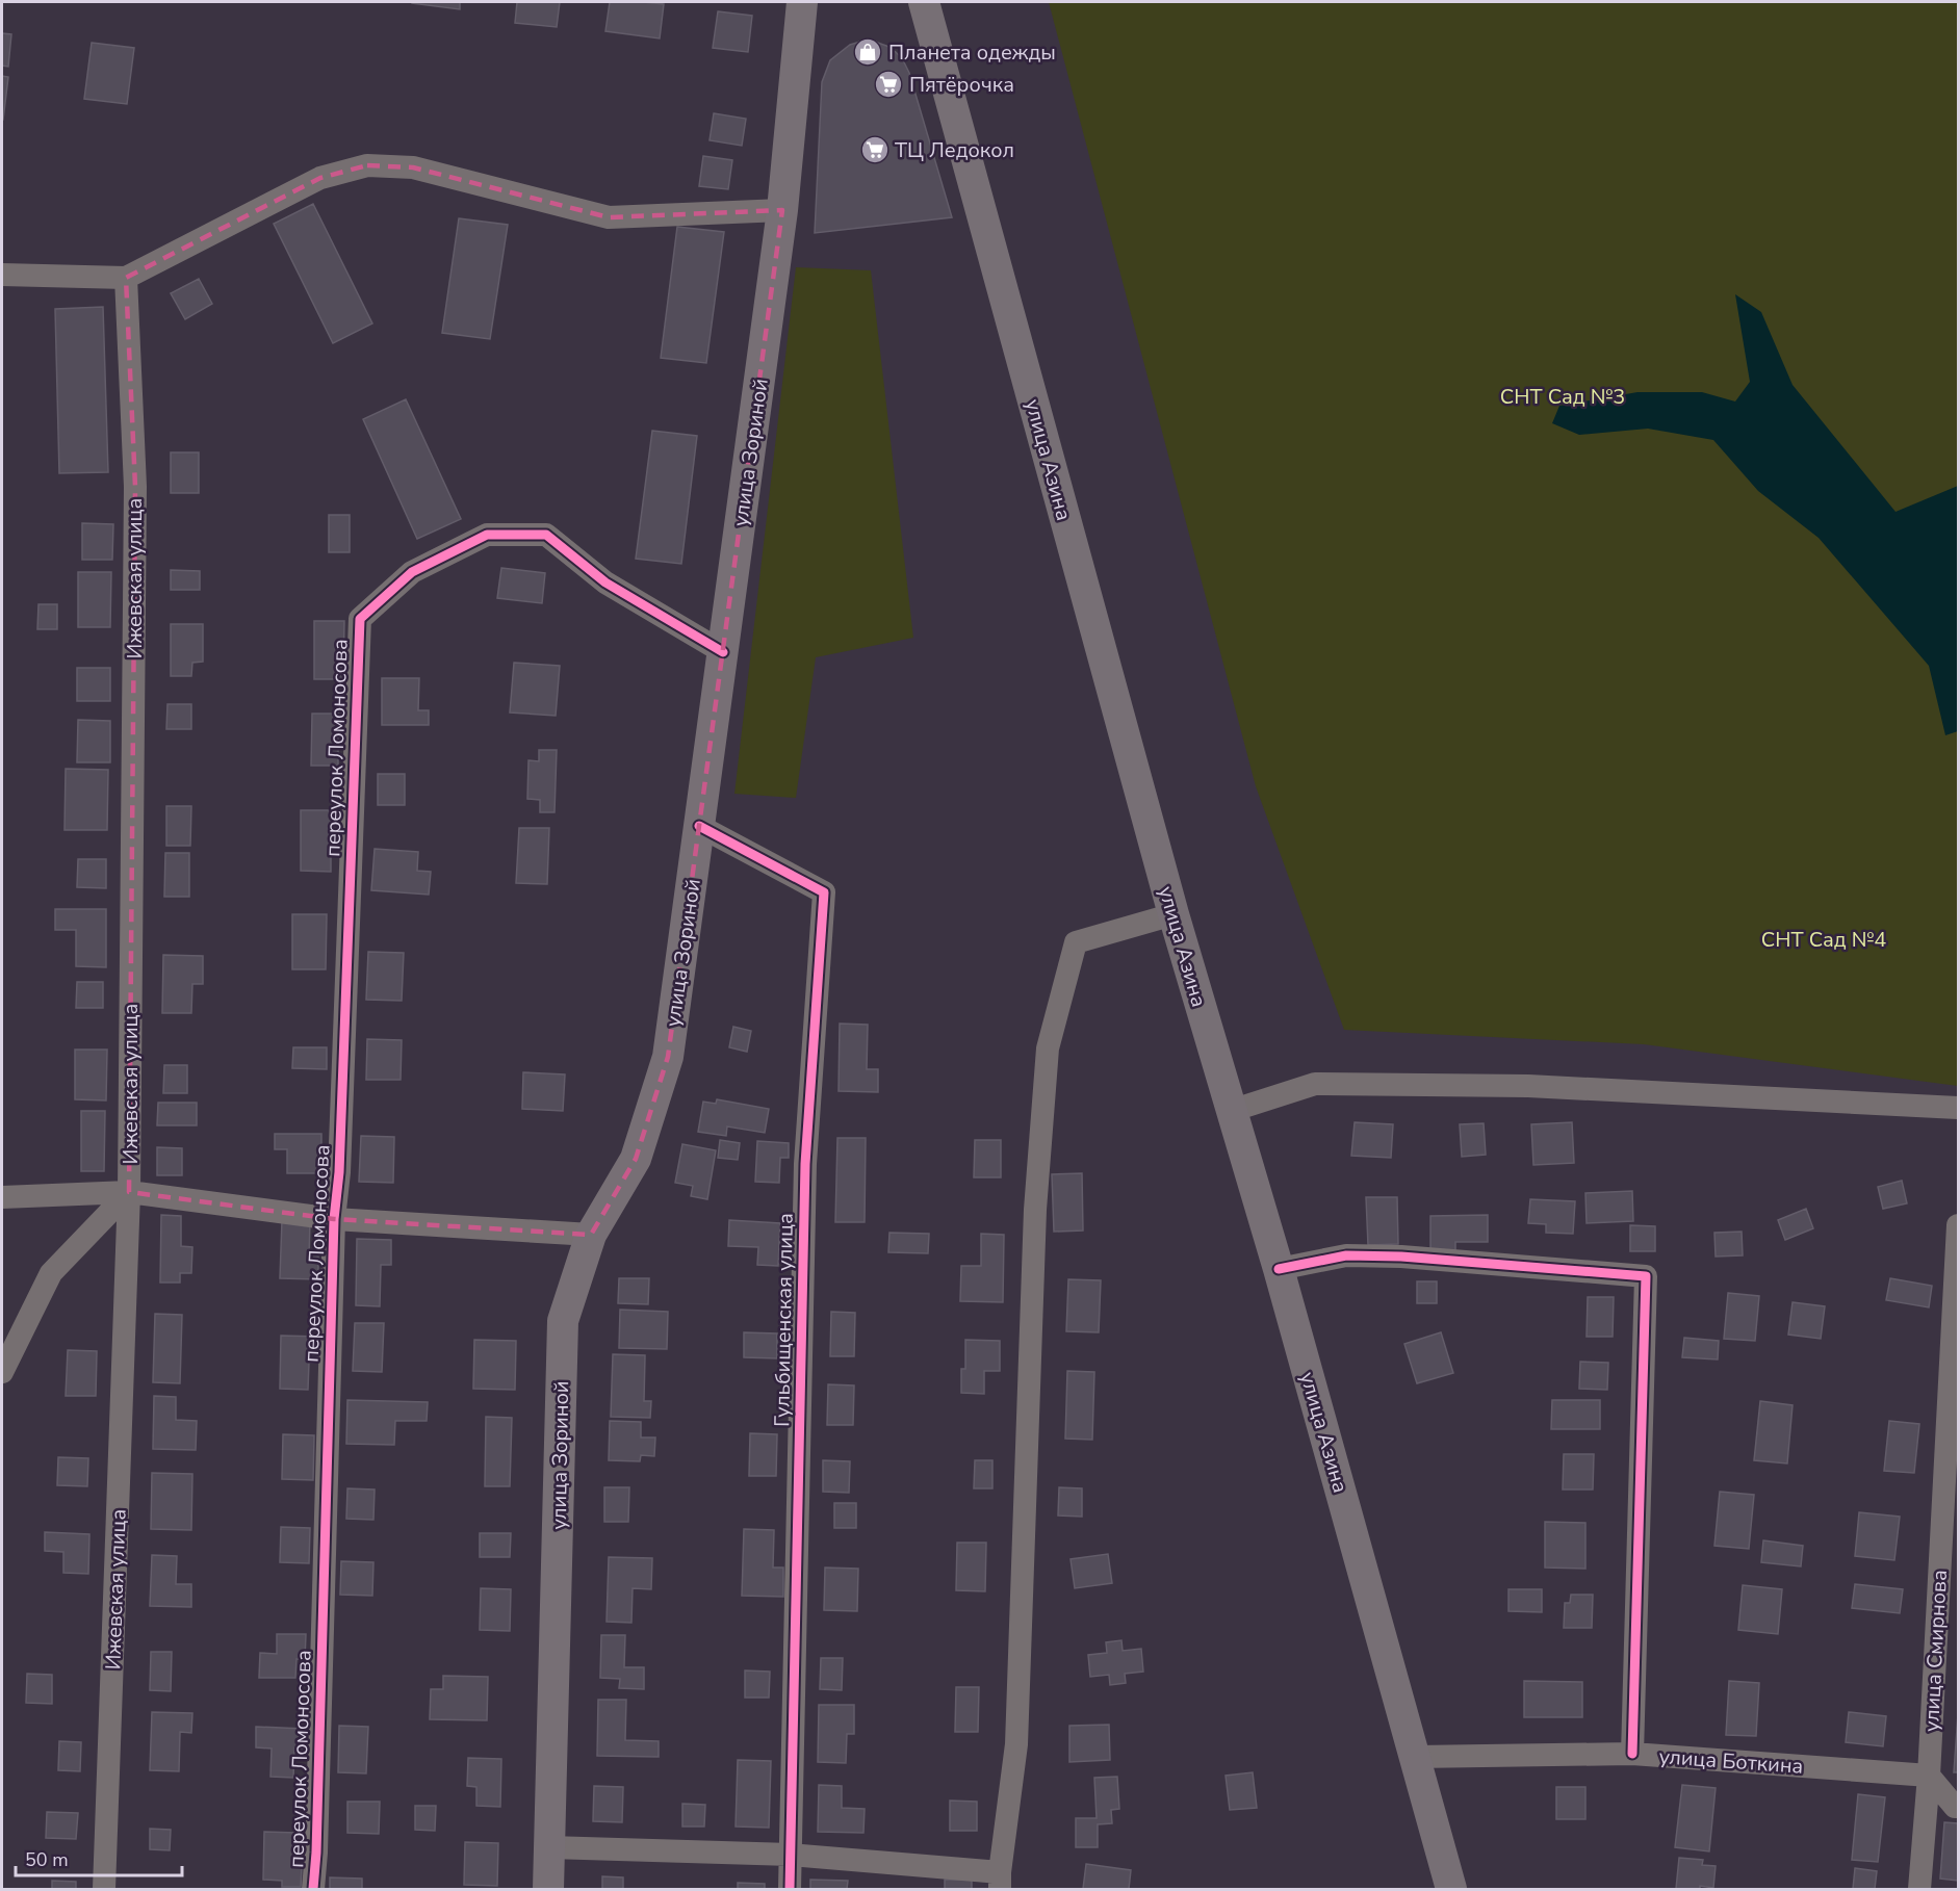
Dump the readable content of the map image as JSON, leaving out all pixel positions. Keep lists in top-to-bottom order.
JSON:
{
  "streets": {
    "main road": ["улица Зориной", "улица Азина"],
    "street": [
      "Ижевская улица",
      "переулок Ломоносова",
      "Гульбищенская улица",
      "улица Смирнова",
      "улица Боткина"
    ]
  },
  "crossings": [
    ["улица Зориной", "переулок Ломоносова"],
    ["улица Зориной", "Гульбищенская улица"],
    ["улица Азина", "улица Боткина"],
    ["улица Смирнова", "улица Боткина"]
  ],
  "parks": ["СНТ Сад №3", "СНТ Сад №4"],
  "places": {
    "shop": ["Планета одежды"],
    "supermarket": ["Пятёрочка", "ТЦ Ледокол"]
  },
  "scale_bar": "50 m"
}
